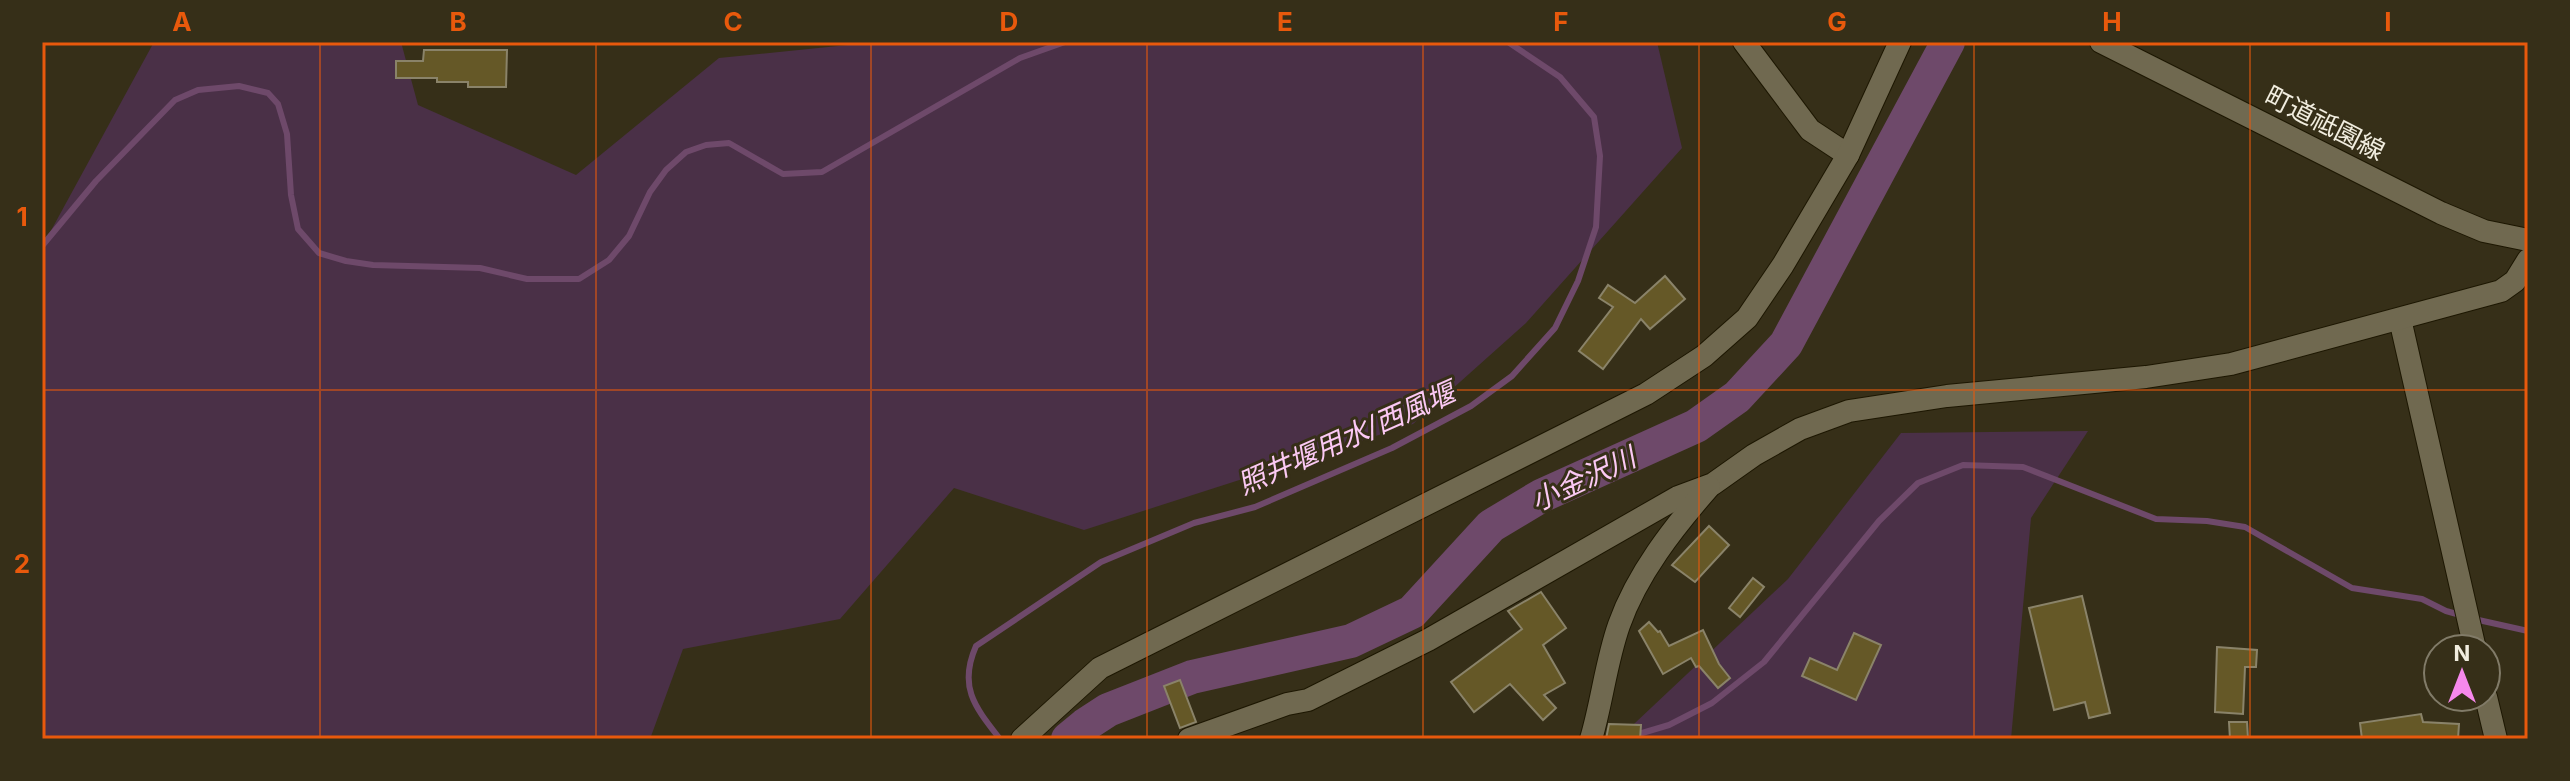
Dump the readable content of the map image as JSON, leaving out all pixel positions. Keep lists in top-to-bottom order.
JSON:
{
  "streets": {
    "street": ["町道祗園線"]
  },
  "water": ["照井堰用水/西風堰", "小金沢川"],
  "north": "top",
  "grid": {
    "columns": [
      "A",
      "B",
      "C",
      "D",
      "E",
      "F",
      "G",
      "H",
      "I"
    ],
    "rows": ["1", "2"]
  }
}
